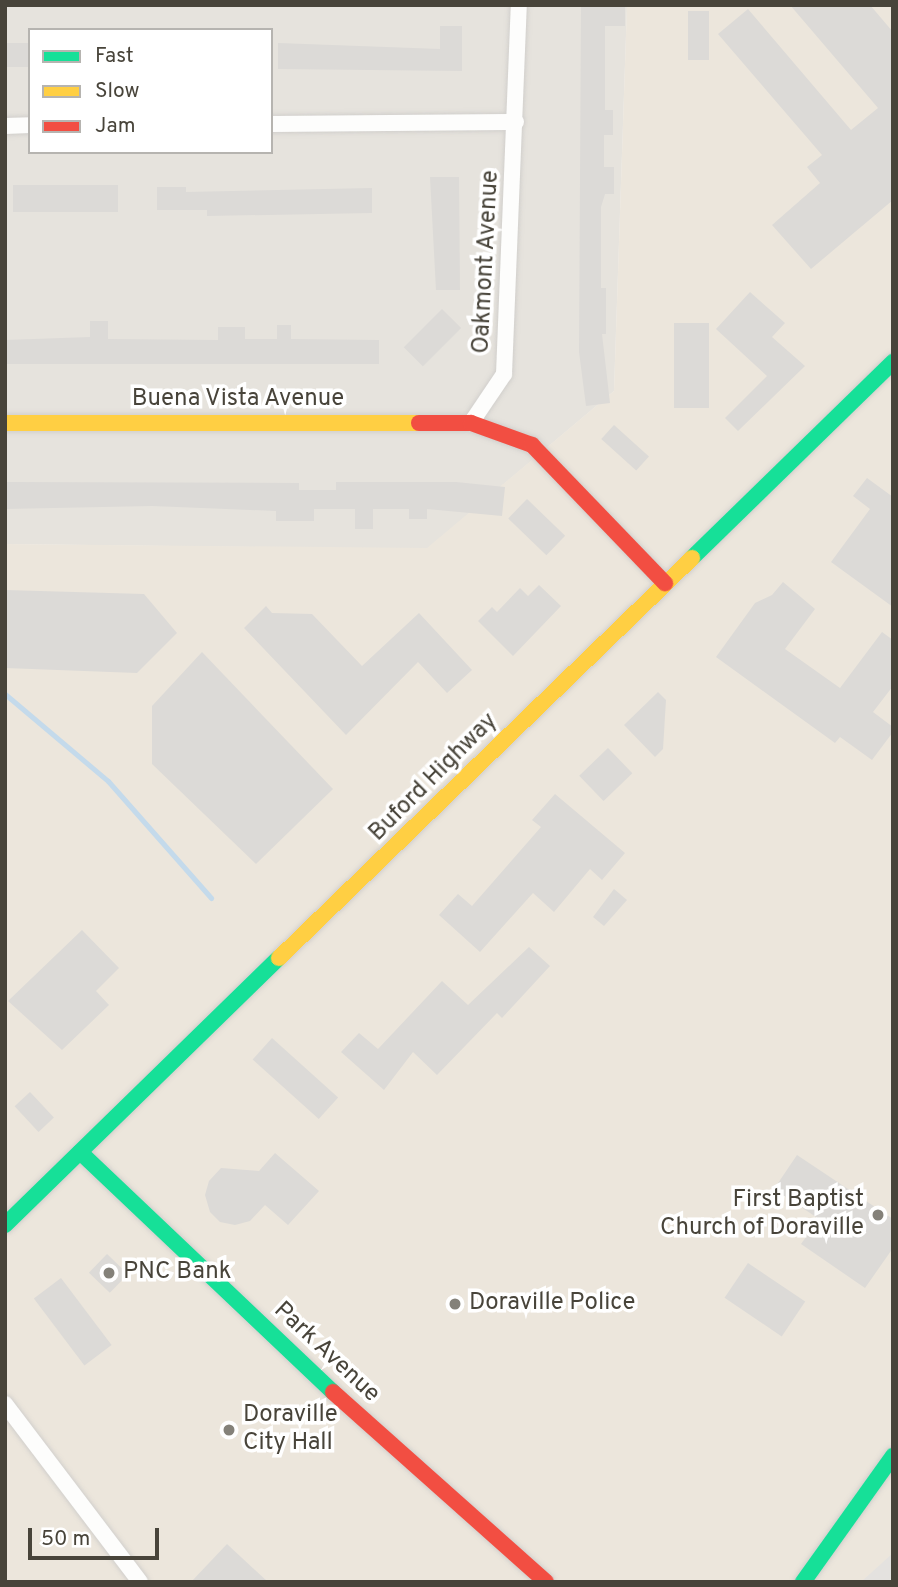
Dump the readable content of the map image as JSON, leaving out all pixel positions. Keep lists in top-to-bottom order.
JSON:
{
  "streets": {
    "street": [
      "Oakmont Avenue",
      "Buena Vista Avenue",
      "Buford Highway",
      "Park Avenue"
    ]
  },
  "crossings": [
    ["Oakmont Avenue", "Buena Vista Avenue"],
    ["Buford Highway", "Park Avenue"]
  ],
  "places": [
    "First Baptist Church of Doraville",
    "PNC Bank",
    "Doraville Police",
    "Doraville City Hall"
  ],
  "legend": ["Fast", "Slow", "Jam"],
  "scale_bar": "50 m"
}
